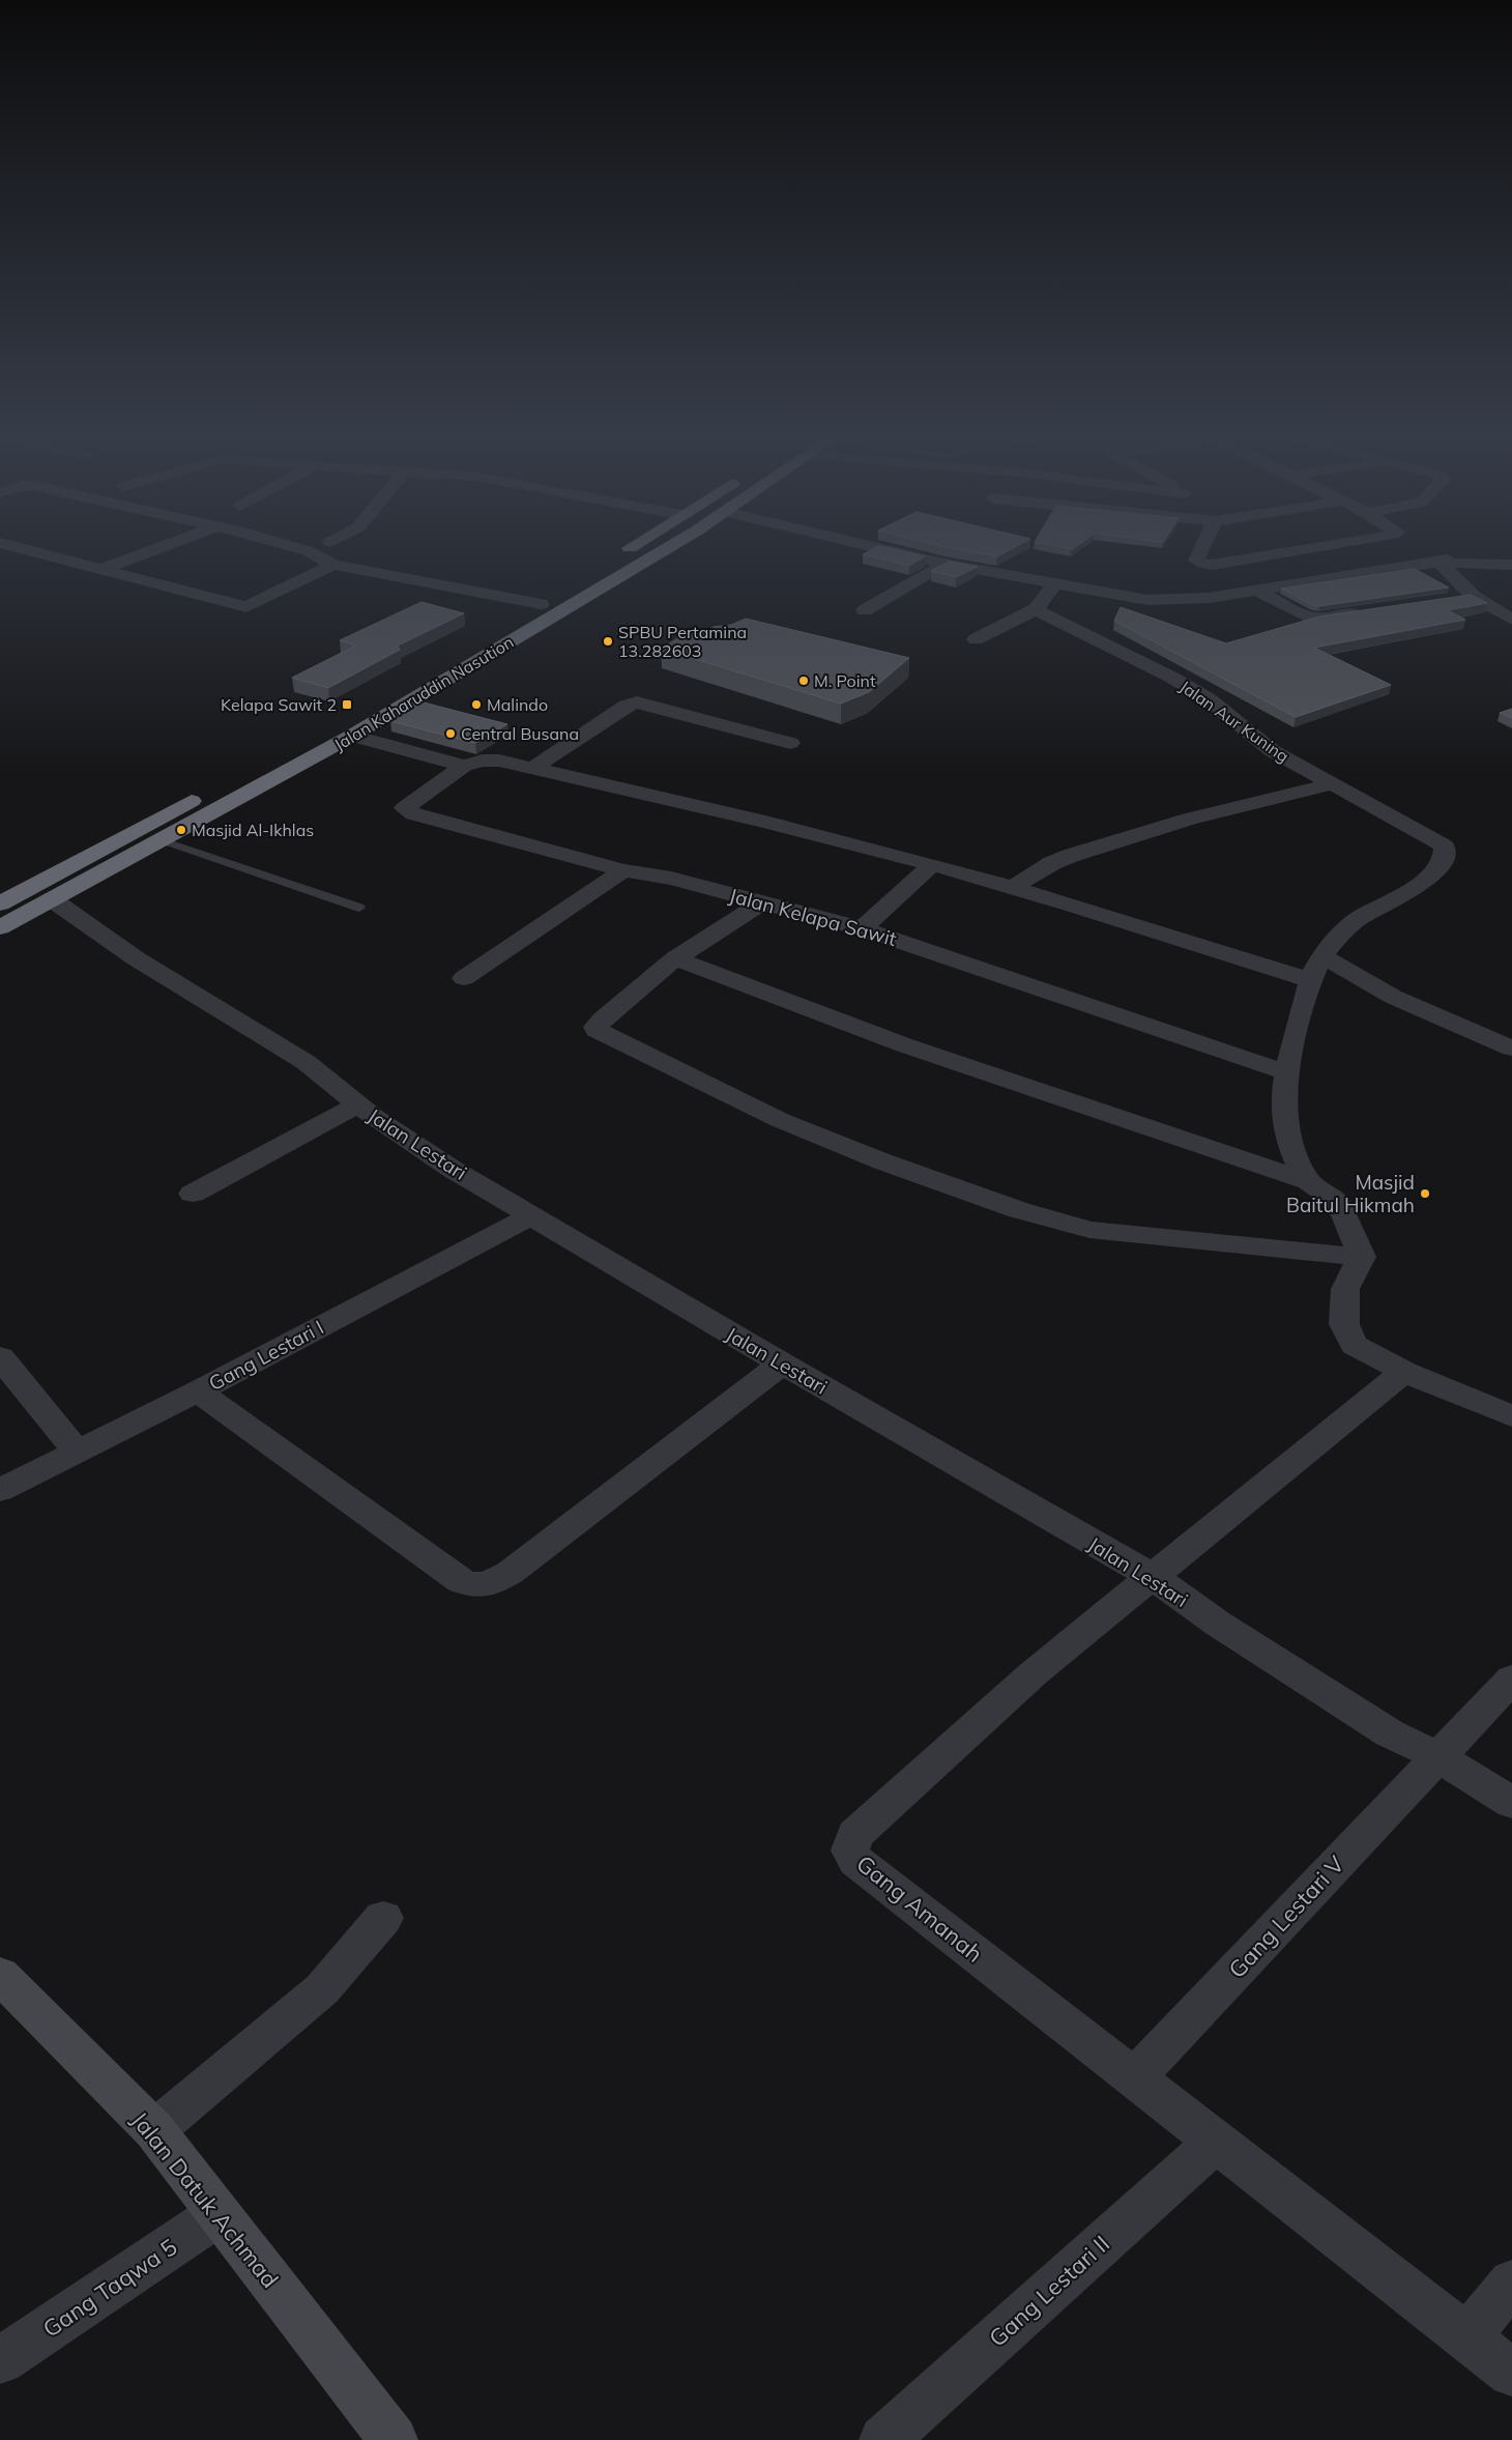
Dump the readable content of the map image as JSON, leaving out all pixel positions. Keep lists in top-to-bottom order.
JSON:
{
  "streets": {
    "highway": ["Jalan Kaharuddin Nasution"],
    "street": [
      "Jalan Aur Kuning",
      "Jalan Kelapa Sawit",
      "Jalan Lestari",
      "Gang Lestari I",
      "Gang Amanah",
      "Gang Lestari V",
      "Jalan Datuk Achmad",
      "Gang Taqwa 5",
      "Gang Lestari II"
    ]
  },
  "crossings": [
    ["Jalan Kaharuddin Nasution", "Jalan Kelapa Sawit"],
    ["Jalan Kaharuddin Nasution", "Jalan Lestari"],
    ["Jalan Lestari", "Gang Lestari I"],
    ["Jalan Lestari", "Gang Amanah"],
    ["Jalan Lestari", "Gang Lestari V"],
    ["Gang Amanah", "Gang Lestari V"],
    ["Gang Amanah", "Gang Lestari II"],
    ["Jalan Datuk Achmad", "Gang Taqwa 5"]
  ],
  "places": {
    "other": [
      "SPBU Pertamina 13.282603",
      "M. Point",
      "Malindo",
      "Central Busana",
      "Masjid Al-Ikhlas",
      "Masjid Baitul Hikmah"
    ],
    "transit": ["Kelapa Sawit 2"]
  }
}
